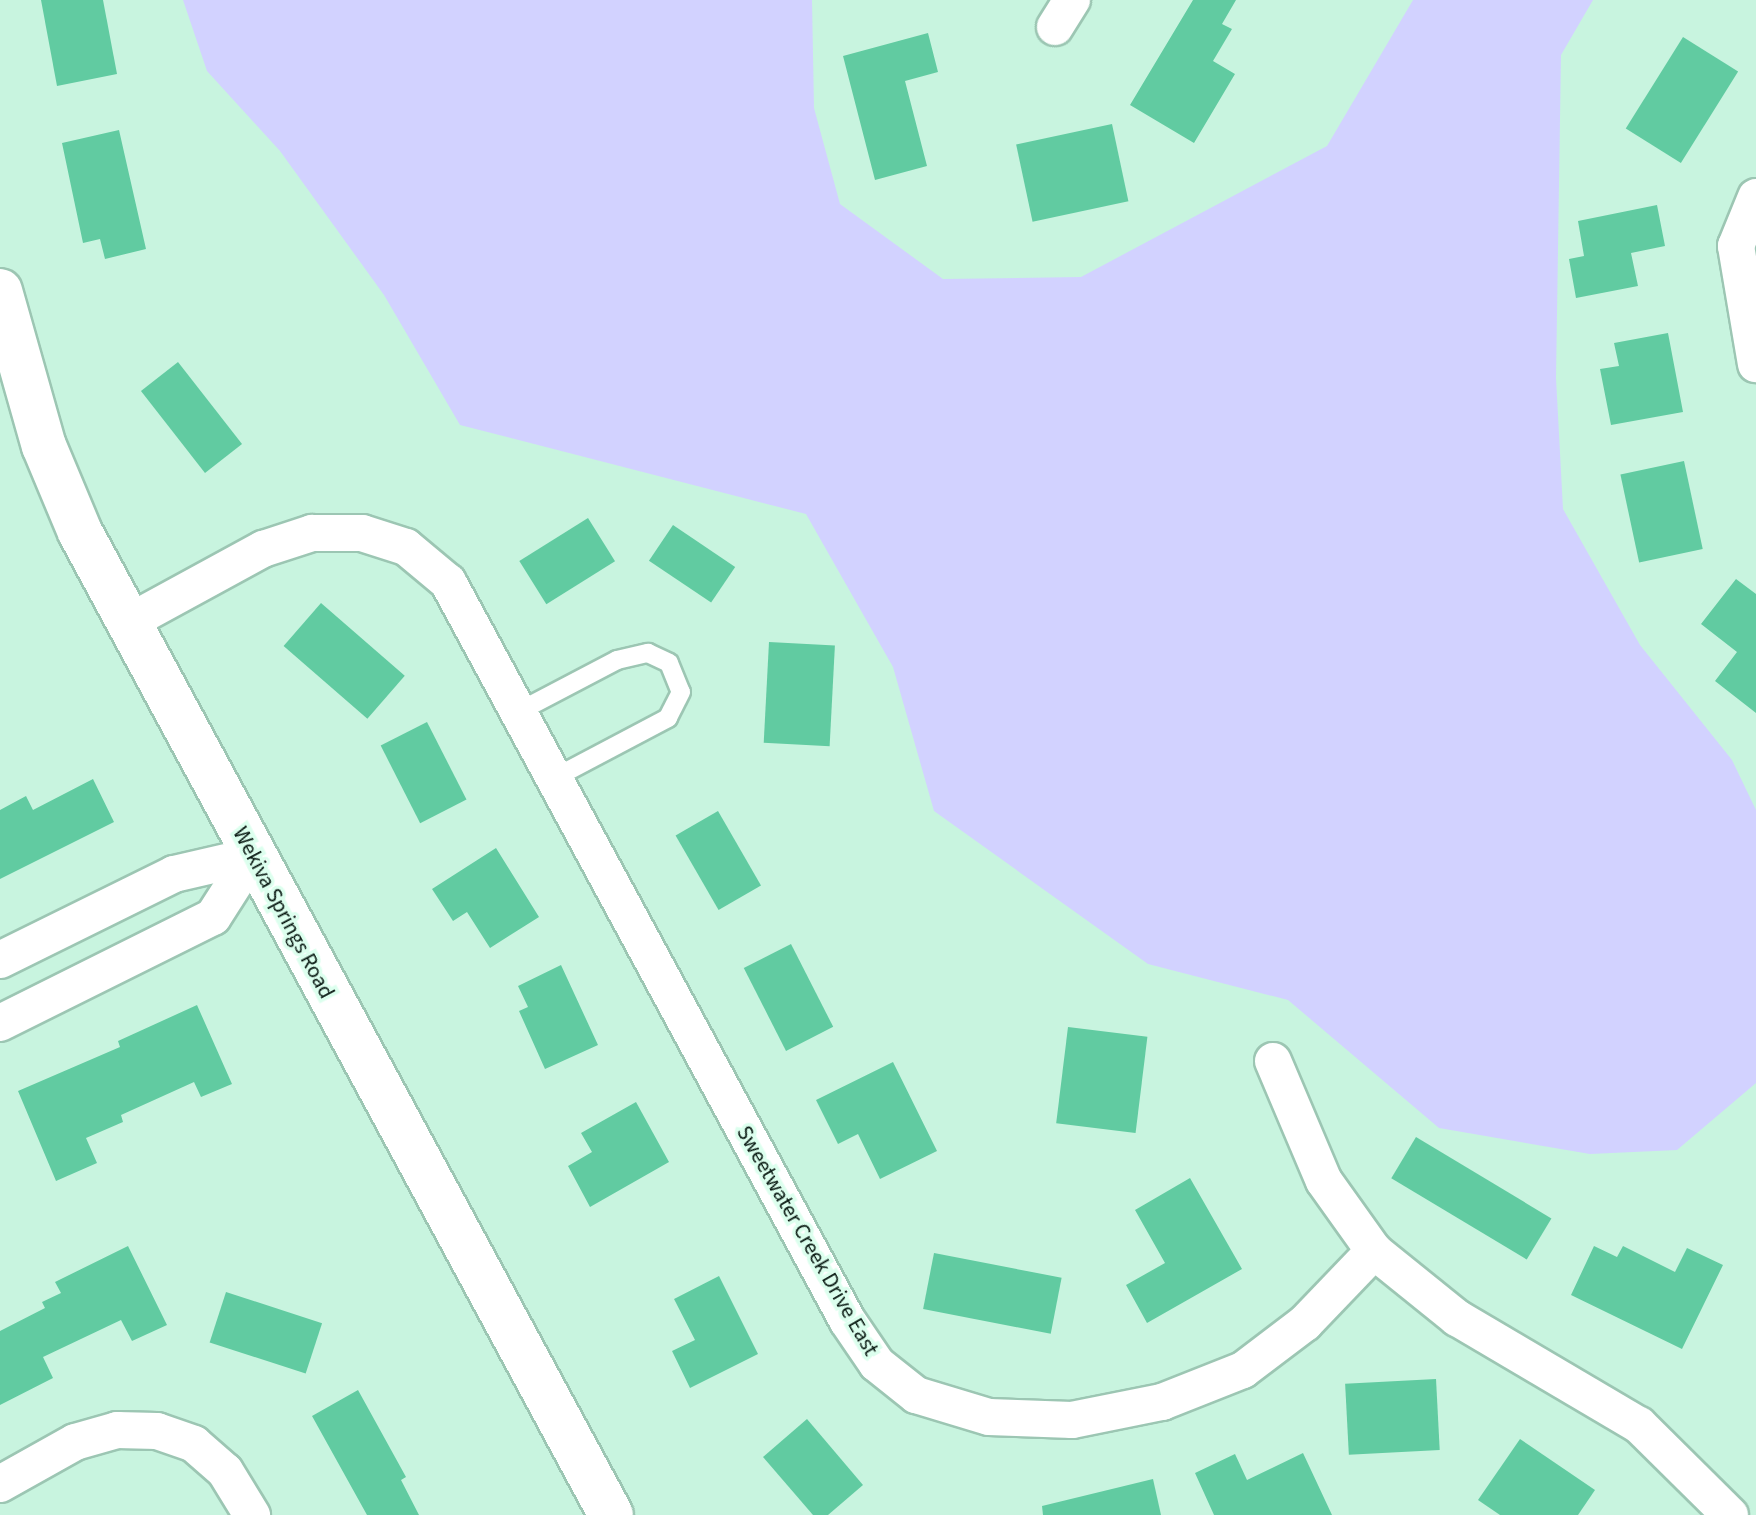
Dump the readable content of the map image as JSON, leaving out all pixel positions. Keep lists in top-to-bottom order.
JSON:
{
  "streets": {
    "main road": ["Wekiva Springs Road"],
    "street": ["Sweetwater Creek Drive East"]
  },
  "crossings": [
    ["Wekiva Springs Road", "Sweetwater Creek Drive East"]
  ]
}
